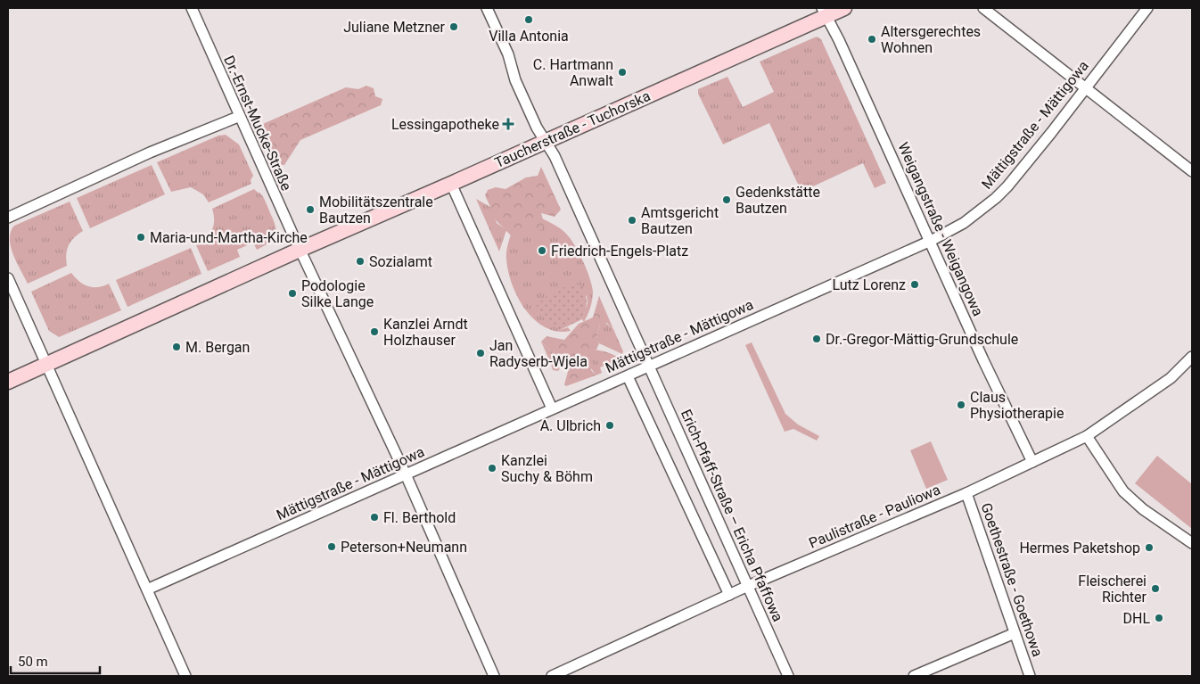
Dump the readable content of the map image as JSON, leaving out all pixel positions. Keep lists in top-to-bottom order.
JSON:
{
  "streets": {
    "street": [
      "Dr.-Ernst-Mucke-Straße",
      "Mättigstraße - Mättigowa",
      "Taucherstraße - Tuchorska",
      "Weigangstraße - Weigangowa",
      "Erich-Pfaff-Straße – Ericha Pfaffowa",
      "Paulistraße - Pauliowa",
      "Goethestraße - Goethowa"
    ]
  },
  "crossings": [
    ["Dr.-Ernst-Mucke-Straße", "Mättigstraße - Mättigowa"],
    ["Dr.-Ernst-Mucke-Straße", "Taucherstraße - Tuchorska"],
    ["Mättigstraße - Mättigowa", "Weigangstraße - Weigangowa"],
    ["Mättigstraße - Mättigowa", "Erich-Pfaff-Straße – Ericha Pfaffowa"],
    ["Taucherstraße - Tuchorska", "Weigangstraße - Weigangowa"],
    ["Taucherstraße - Tuchorska", "Erich-Pfaff-Straße – Ericha Pfaffowa"],
    ["Weigangstraße - Weigangowa", "Paulistraße - Pauliowa"],
    ["Erich-Pfaff-Straße – Ericha Pfaffowa", "Paulistraße - Pauliowa"],
    ["Paulistraße - Pauliowa", "Goethestraße - Goethowa"]
  ],
  "places": {
    "other": [
      "Villa Antonia",
      "Juliane Metzner",
      "Altersgerechtes Wohnen",
      "C. Hartmann Anwalt",
      "Gedenkstätte Bautzen",
      "Mobilitätszentrale Bautzen",
      "Amtsgericht Bautzen",
      "Maria-und-Martha-Kirche",
      "Friedrich-Engels-Platz",
      "Sozialamt",
      "Lutz Lorenz",
      "Podologie Silke Lange",
      "Kanzlei Arndt Holzhauser",
      "Dr.-Gregor-Mättig-Grundschule",
      "M. Bergan",
      "Jan Radyserb-Wjela",
      "Claus Physiotherapie",
      "A. Ulbrich",
      "Kanzlei Suchy & Böhm",
      "Fl. Berthold",
      "Peterson+Neumann",
      "Hermes Paketshop",
      "Fleischerei Richter",
      "DHL"
    ],
    "health": ["Lessingapotheke"]
  },
  "scale_bar": "50 m"
}
